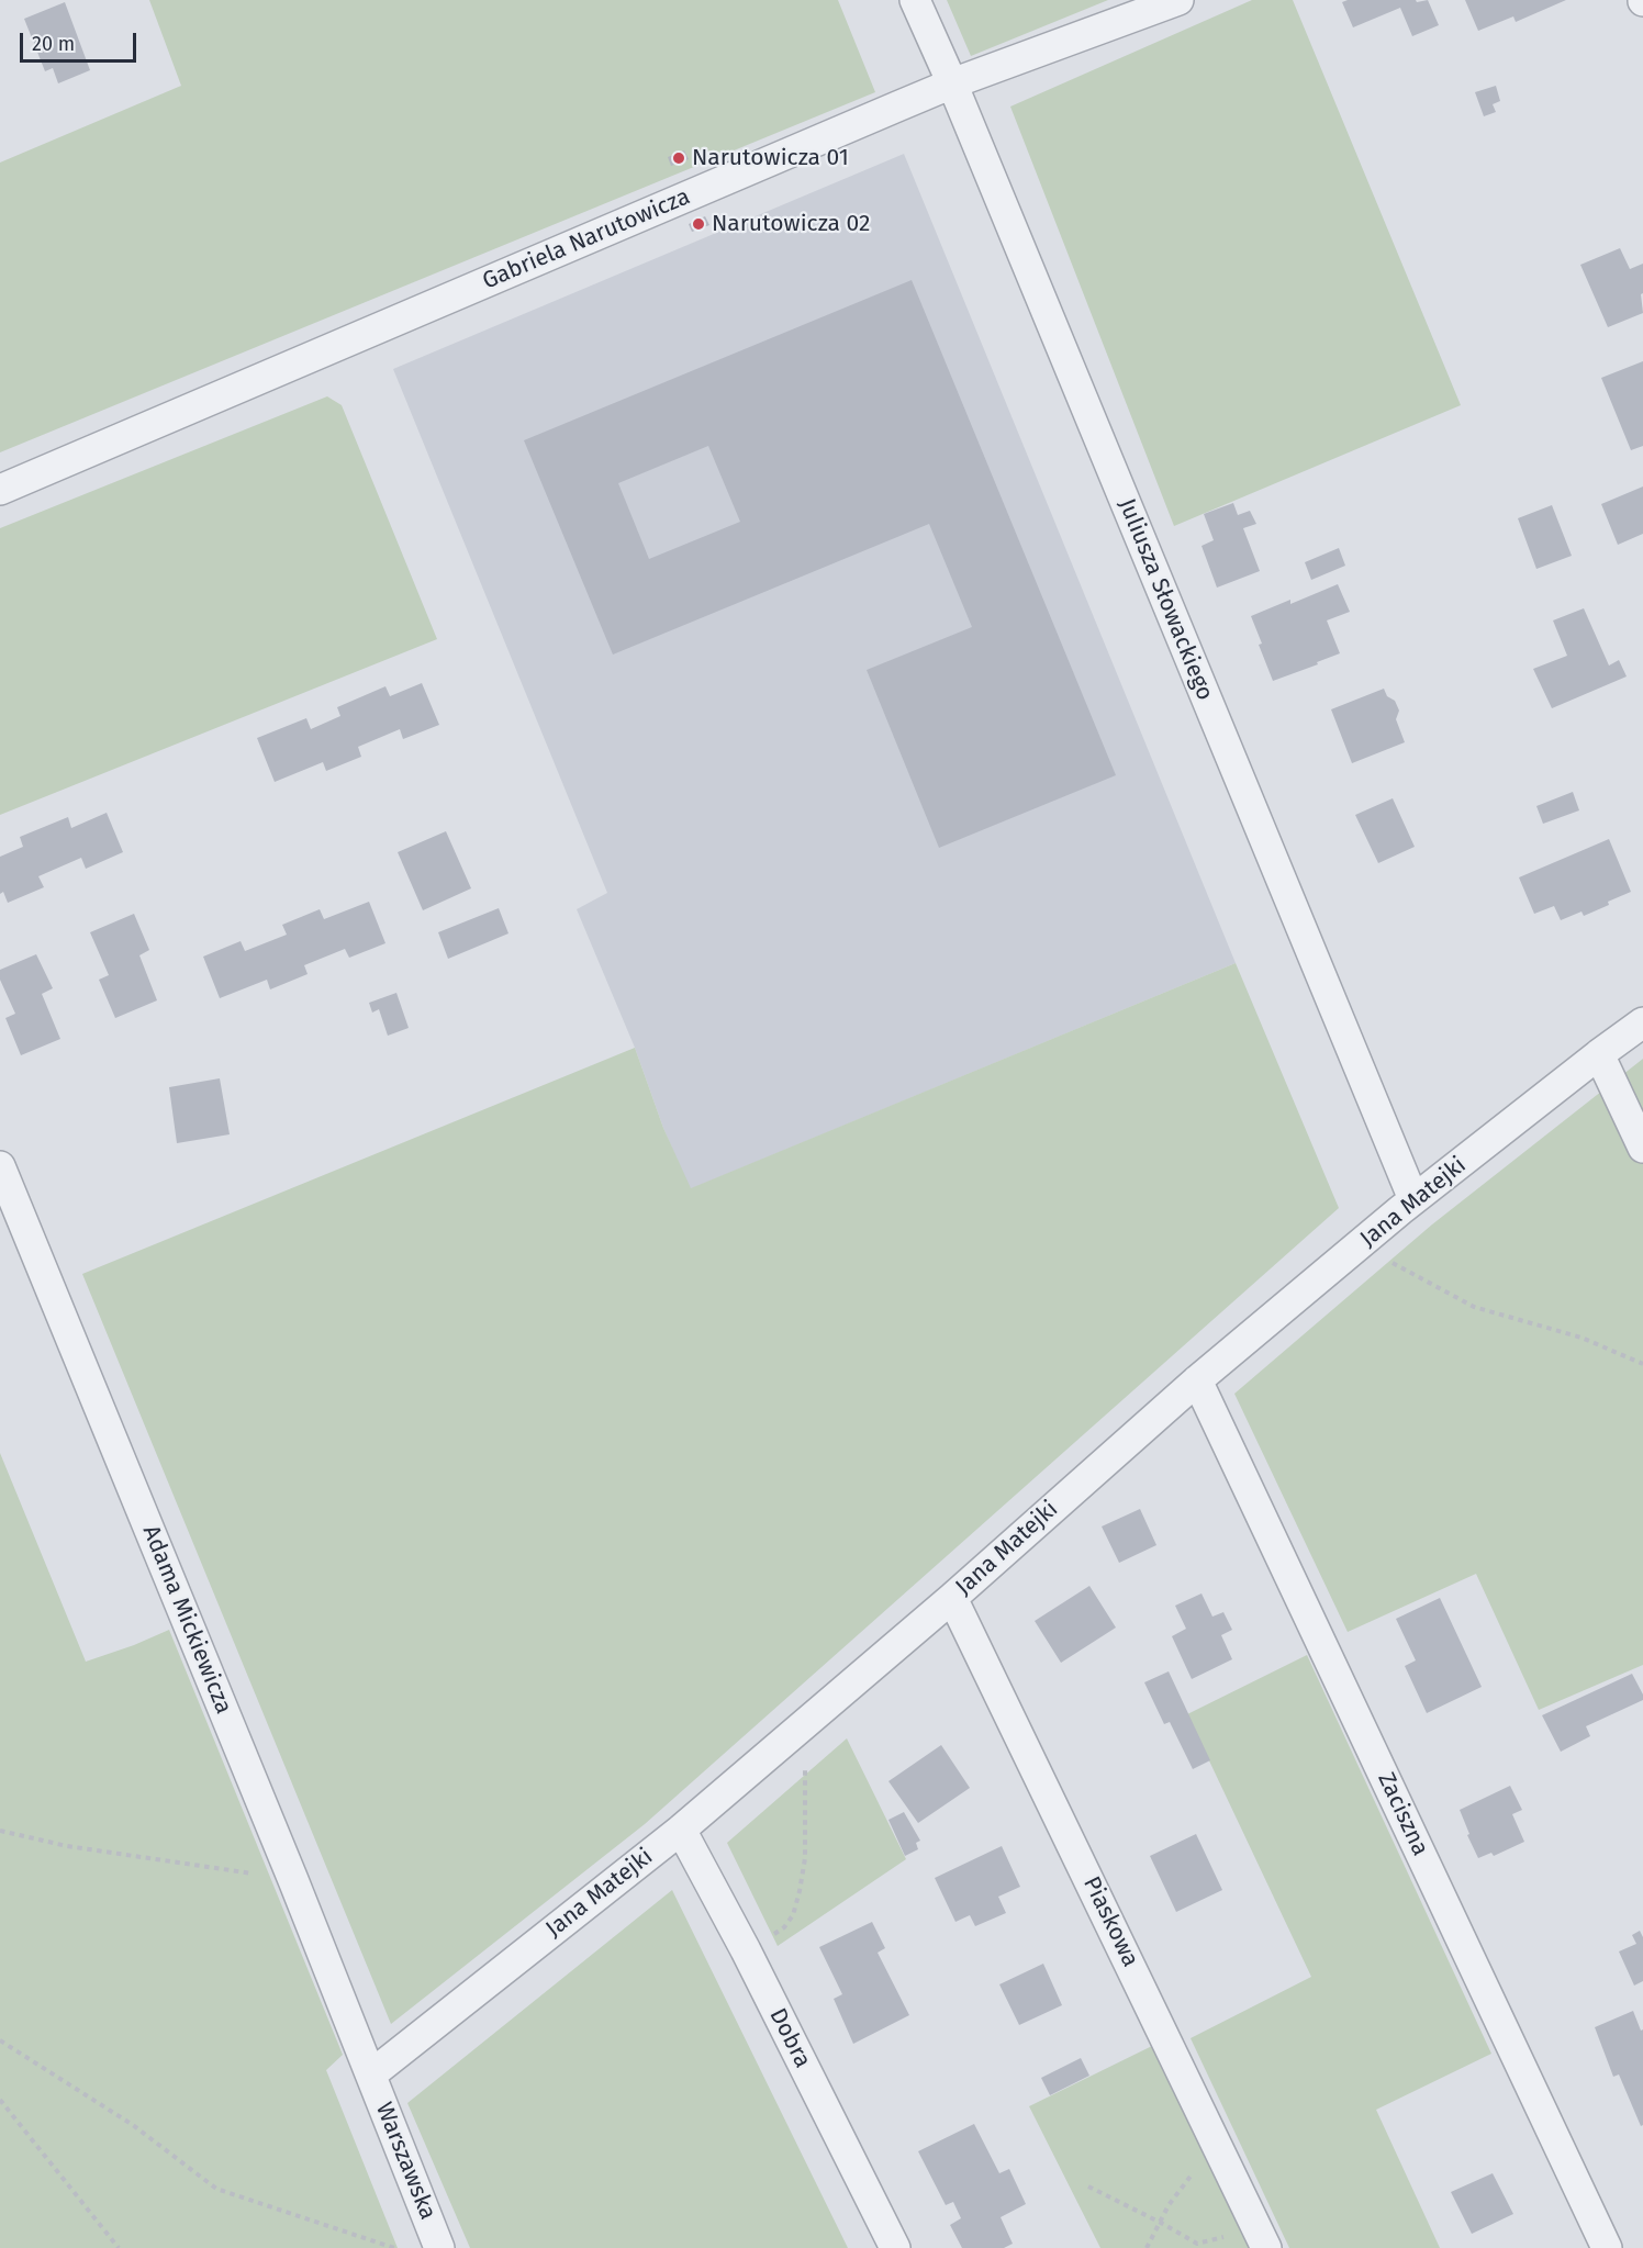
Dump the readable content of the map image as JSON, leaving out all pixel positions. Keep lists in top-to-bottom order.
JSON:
{
  "streets": {
    "street": [
      "Gabriela Narutowicza",
      "Juliusza Słowackiego",
      "Jana Matejki",
      "Adama Mickiewicza",
      "Zaciszna",
      "Piaskowa",
      "Dobra",
      "Warszawska"
    ]
  },
  "crossings": [
    ["Gabriela Narutowicza", "Juliusza Słowackiego"],
    ["Juliusza Słowackiego", "Jana Matejki"],
    ["Jana Matejki", "Adama Mickiewicza"],
    ["Jana Matejki", "Zaciszna"],
    ["Jana Matejki", "Piaskowa"],
    ["Jana Matejki", "Dobra"],
    ["Jana Matejki", "Warszawska"],
    ["Adama Mickiewicza", "Warszawska"]
  ],
  "places": ["Narutowicza 01", "Narutowicza 02"],
  "scale_bar": "20 m"
}
